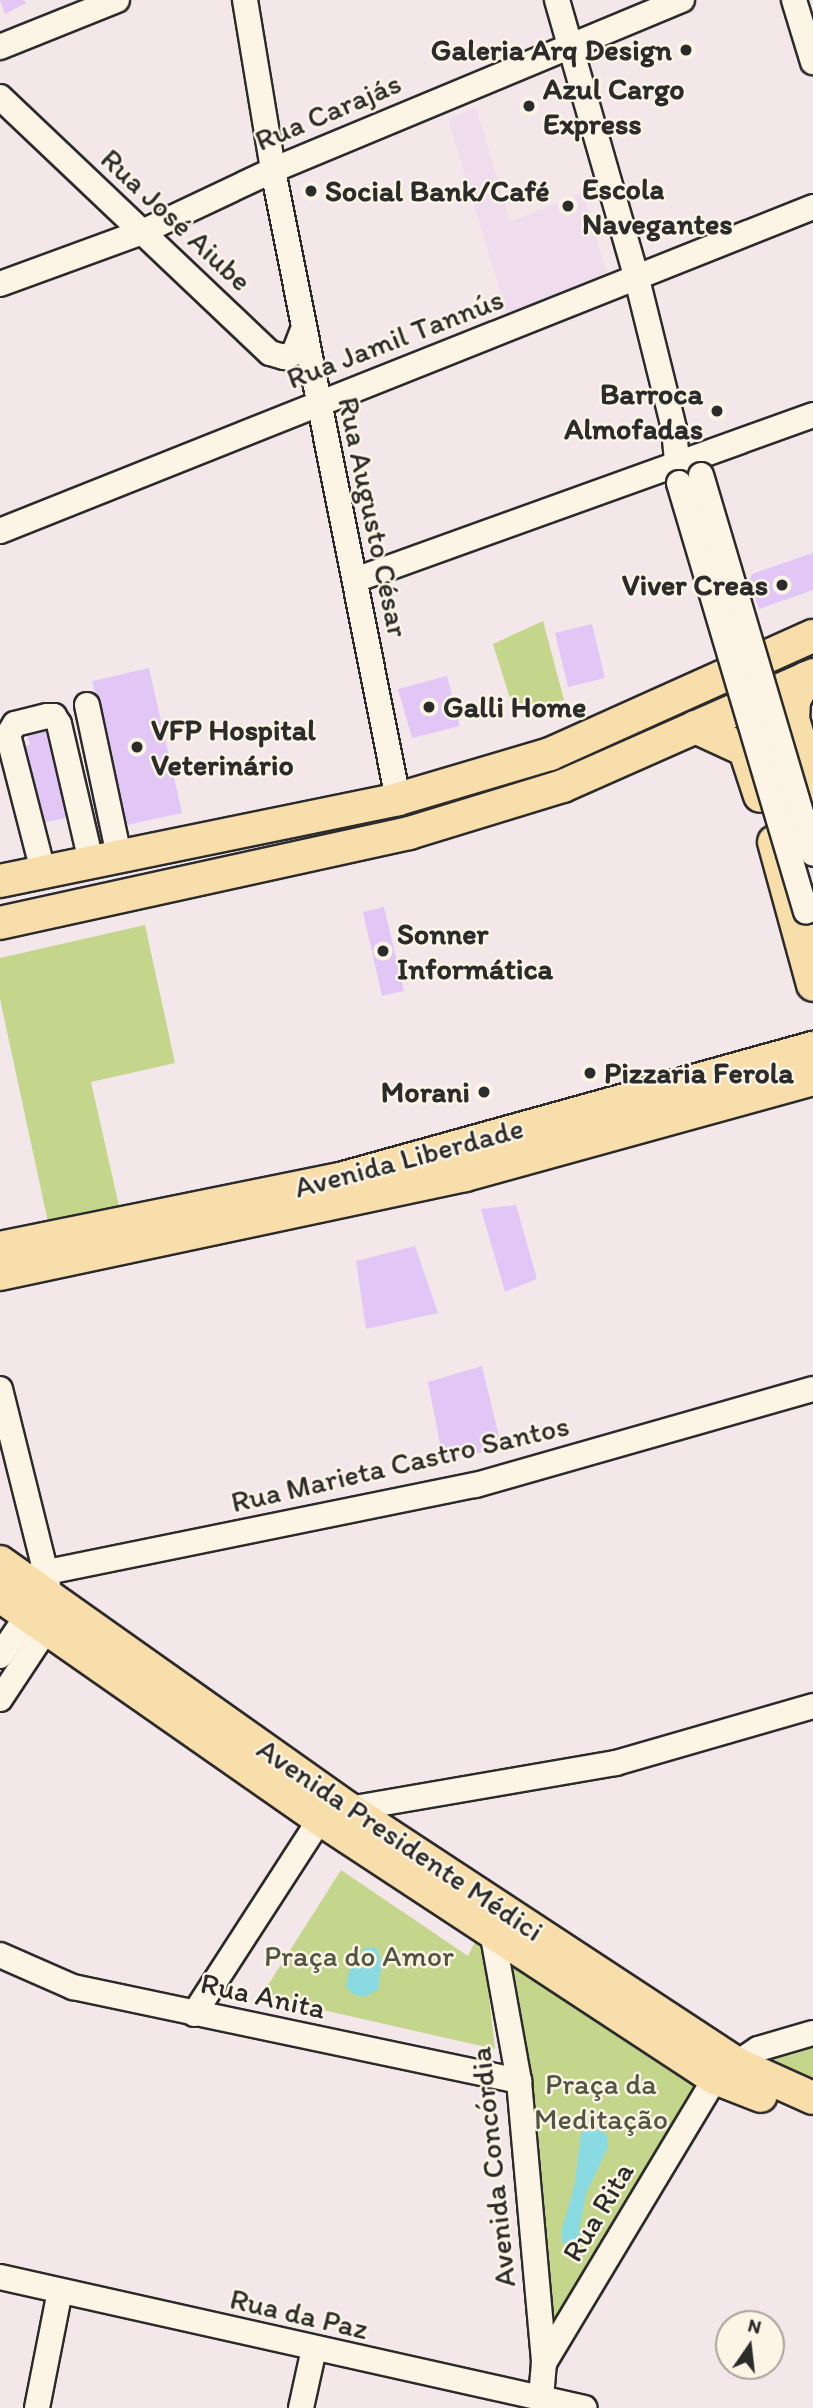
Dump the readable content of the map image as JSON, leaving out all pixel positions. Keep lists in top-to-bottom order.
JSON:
{
  "streets": {
    "main road": ["Avenida Liberdade", "Avenida Presidente Médici"],
    "street": [
      "Rua Carajás",
      "Rua José Aiube",
      "Rua Jamil Tannús",
      "Rua Augusto César",
      "Rua Marieta Castro Santos",
      "Rua Anita",
      "Avenida Concórdia",
      "Rua Rita",
      "Rua da Paz"
    ]
  },
  "crossings": [
    ["Rua Carajás", "Rua José Aiube"],
    ["Rua Carajás", "Rua Augusto César"],
    ["Rua José Aiube", "Rua Augusto César"],
    ["Rua Jamil Tannús", "Rua Augusto César"],
    ["Rua Marieta Castro Santos", "Avenida Presidente Médici"],
    ["Avenida Presidente Médici", "Avenida Concórdia"],
    ["Avenida Presidente Médici", "Rua Rita"],
    ["Rua Anita", "Avenida Concórdia"],
    ["Avenida Concórdia", "Rua Rita"],
    ["Avenida Concórdia", "Rua da Paz"]
  ],
  "parks": ["Praça do Amor", "Praça da Meditação"],
  "places": [
    "Galeria Arq Design",
    "Azul Cargo Express",
    "Social Bank/Café",
    "Escola Navegantes",
    "Barroca Almofadas",
    "Viver Creas",
    "Galli Home",
    "VFP Hospital Veterinário",
    "Sonner Informática",
    "Pizzaria Ferola",
    "Morani"
  ],
  "north": "top"
}
